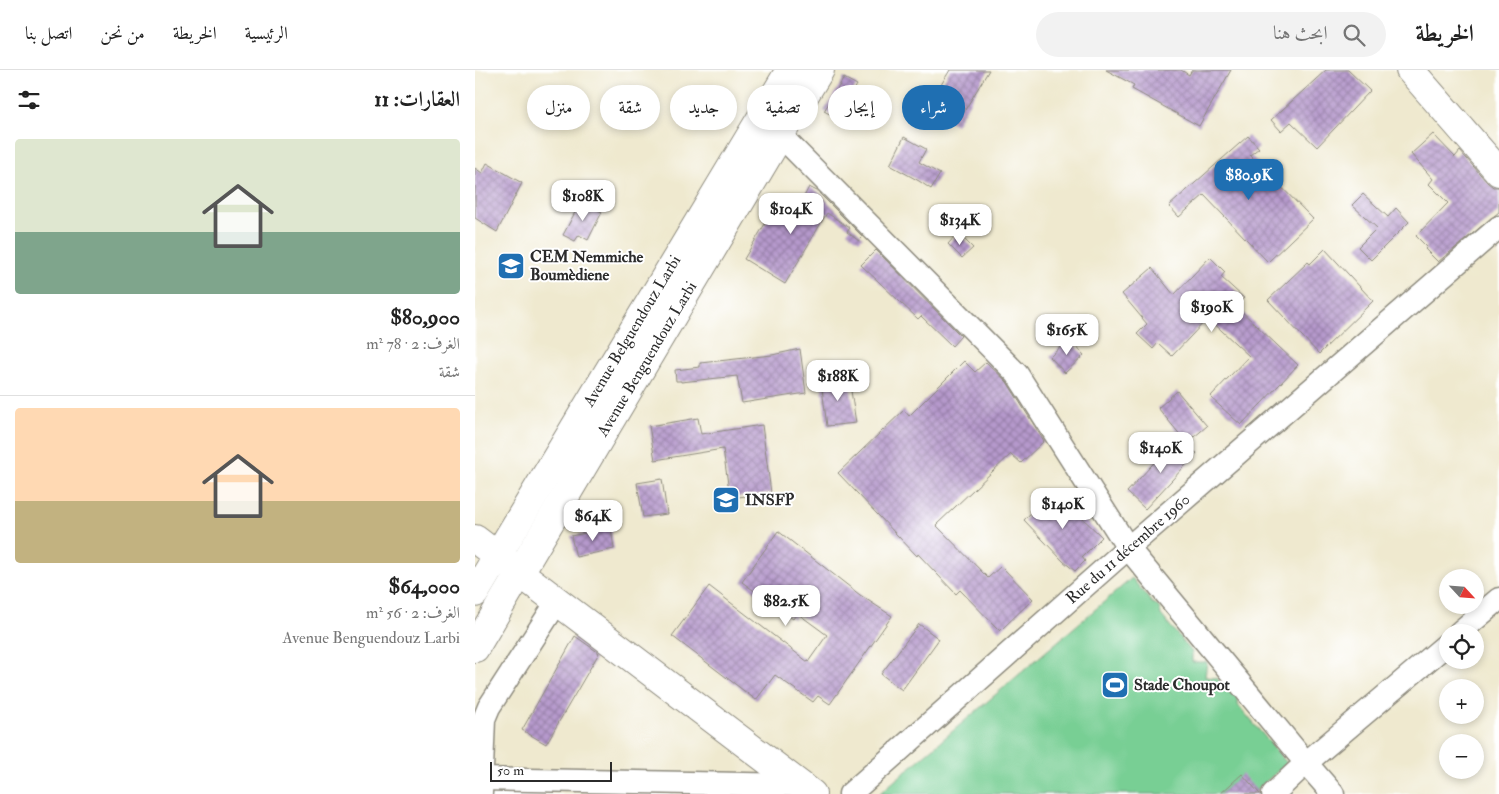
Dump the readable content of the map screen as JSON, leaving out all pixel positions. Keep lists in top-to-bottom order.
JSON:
{
  "streets": {
    "main road": ["Avenue Belguendouz Larbi", "Avenue Benguendouz Larbi"],
    "street": ["Rue du 11 décembre 1960"]
  },
  "places": {
    "school or university": ["CEM Nemmiche Boumèdiene", "INSFP"],
    "sports": ["Stade Choupot"]
  },
  "scale_bar": "50 m",
  "north": "bottom right",
  "page": {
    "header": "الخريطة",
    "search": "ابحث هنا",
    "nav": [
      "الرئيسية",
      "الخريطة",
      "من نحن",
      "اتصل بنا"
    ],
    "heading": "العقارات: 11",
    "chip": [
      "شراء",
      "إيجار",
      "تصفية",
      "جديد",
      "شقة",
      "منزل"
    ],
    "list": [
      {
        "name": "$80,900",
        "note": "الغرف: 2 · 78 m² · شقة"
      },
      {
        "name": "$64,000",
        "note": "الغرف: 2 · 56 m² · Avenue Benguendouz Larbi"
      }
    ],
    "price": [
      "$80.9K",
      "$108K",
      "$104K",
      "$134K",
      "$190K",
      "$165K",
      "$188K",
      "$140K",
      "$140K",
      "$64K",
      "$82.5K"
    ],
    "map_buttons": ["+", "−"],
    "scale": "50 m"
  }
}
